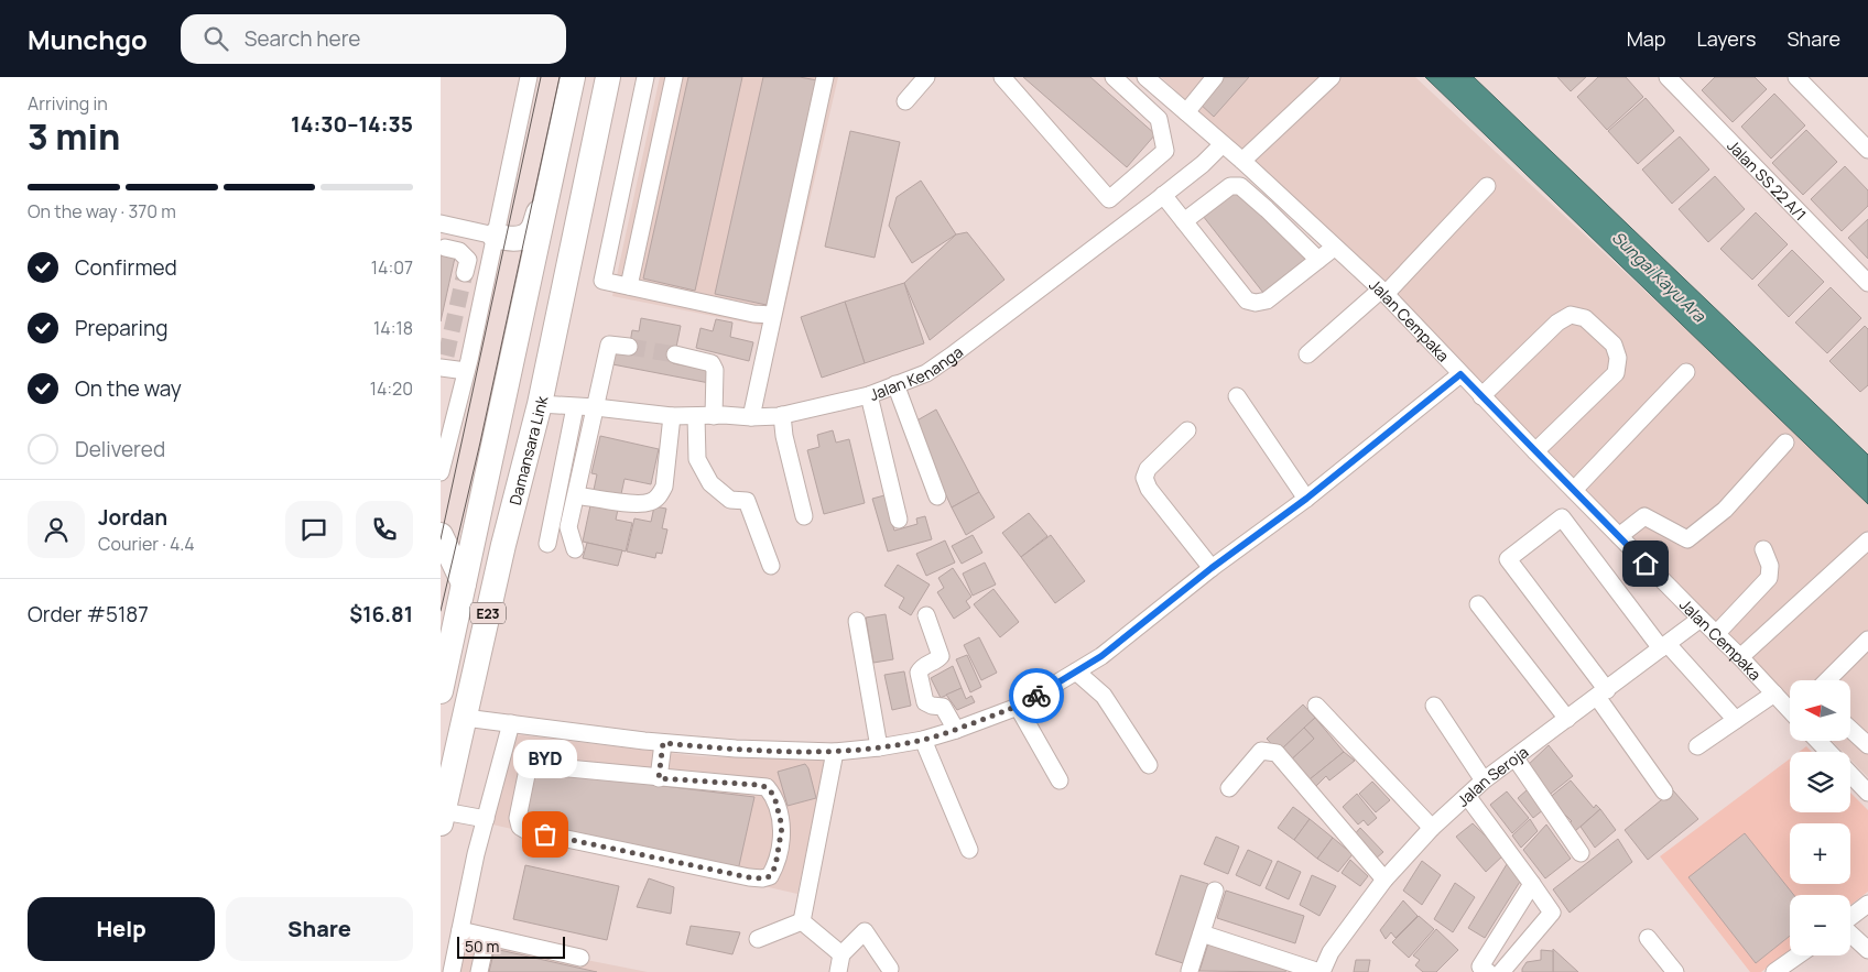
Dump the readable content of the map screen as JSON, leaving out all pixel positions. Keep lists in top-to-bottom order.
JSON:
{
  "streets": {
    "highway": ["Damansara Link", "E23"],
    "street": [
      "Jalan SS 22 A/1",
      "Jalan Cempaka",
      "Jalan Kenanga",
      "Jalan Seroja"
    ]
  },
  "crossings": [
    ["Jalan Cempaka", "Jalan Kenanga"],
    ["Jalan Cempaka", "Jalan Seroja"],
    ["Jalan Kenanga", "Damansara Link"]
  ],
  "water": ["Sungai Kayu Ara"],
  "places": ["BYD"],
  "scale_bar": "50 m",
  "north": "left",
  "page": {
    "header": "Munchgo",
    "search": "Search here",
    "nav": ["Map", "Layers", "Share"],
    "heading": ["3 min", "Arriving in", "14:30–14:35"],
    "panel": [
      "Jordan",
      "Courier · 4.4",
      "Order #5187",
      "$16.81"
    ],
    "bar": "On the way · 370 m",
    "list": [
      ["Confirmed", "14:07"],
      ["Preparing", "14:18"],
      ["On the way", "14:20"],
      "Delivered"
    ],
    "map_buttons": ["+", "−"],
    "bubble": "BYD",
    "buttons": ["Help", "Share"],
    "scale": "50 m"
  }
}
